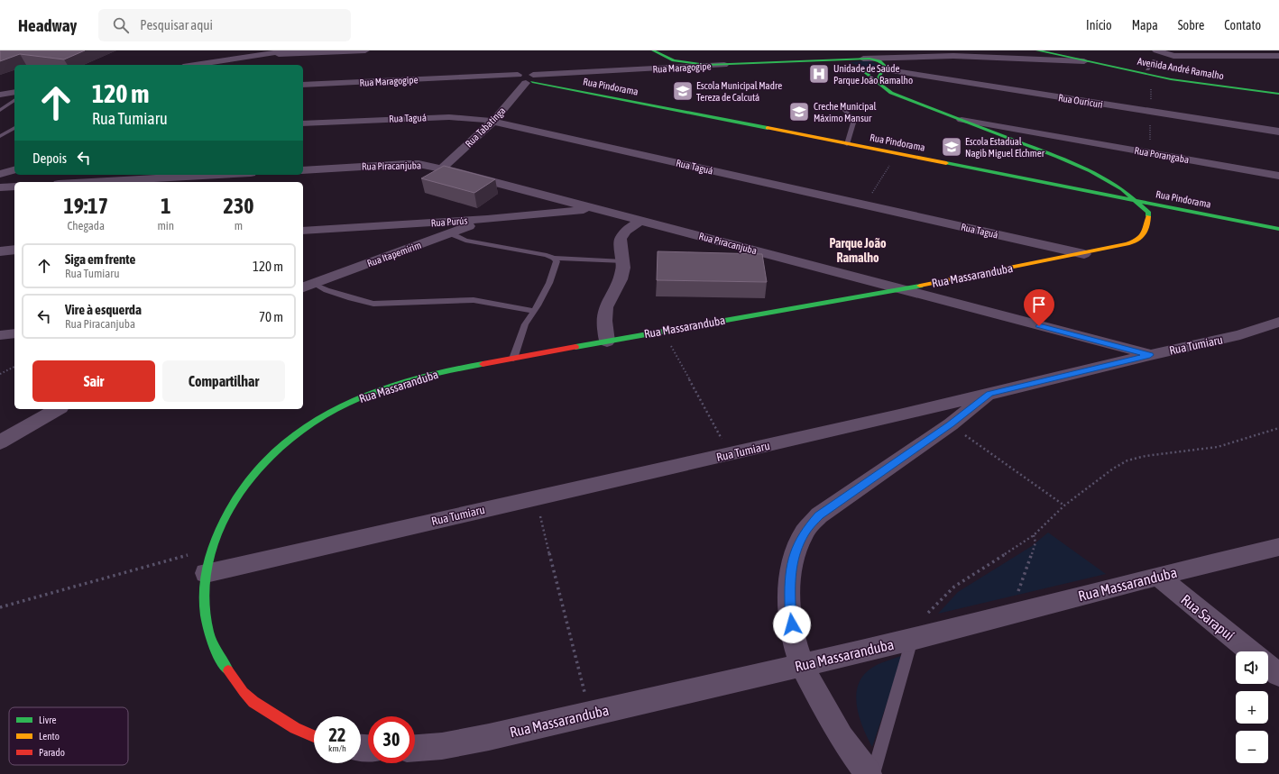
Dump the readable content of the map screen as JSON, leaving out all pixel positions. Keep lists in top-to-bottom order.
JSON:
{
  "streets": {
    "street": [
      "Rua Maragogipe",
      "Avenida André Ramalho",
      "Rua Pindorama",
      "Rua Ouricuri",
      "Rua Taguá",
      "Rua Tabatinga",
      "Rua Porangaba",
      "Rua Piracanjuba",
      "Rua Purús",
      "Rua Itapemirim",
      "Rua Massaranduba",
      "Rua Tumiaru",
      "Rua Sarapuí"
    ]
  },
  "crossings": [
    ["Rua Maragogipe", "Rua Pindorama"],
    ["Rua Maragogipe", "Rua Tabatinga"],
    ["Rua Pindorama", "Rua Tabatinga"],
    ["Rua Pindorama", "Rua Massaranduba"],
    ["Rua Taguá", "Rua Tabatinga"],
    ["Rua Taguá", "Rua Massaranduba"],
    ["Rua Tabatinga", "Rua Piracanjuba"],
    ["Rua Porangaba", "Rua Massaranduba"],
    ["Rua Piracanjuba", "Rua Purús"],
    ["Rua Piracanjuba", "Rua Massaranduba"],
    ["Rua Piracanjuba", "Rua Tumiaru"],
    ["Rua Purús", "Rua Itapemirim"],
    ["Rua Massaranduba", "Rua Tumiaru"],
    ["Rua Massaranduba", "Rua Sarapuí"]
  ],
  "districts": ["Parque João Ramalho"],
  "places": {
    "hospital": ["Unidade de Saúde Parque João Ramalho"],
    "school or university": ["Escola Municipal Madre Tereza de Calcutá", "Creche Municipal Máximo Mansur", "Escola Estadual Nagib Miguel Elchmer"]
  },
  "legend": ["Livre", "Lento", "Parado"],
  "page": {
    "header": "Headway",
    "search": "Pesquisar aqui",
    "nav": [
      "Início",
      "Mapa",
      "Sobre",
      "Contato"
    ],
    "turn": ["120 m", "Rua Tumiaru"],
    "then": "Depois",
    "eta": [
      "19:17",
      "Chegada",
      "1",
      "min",
      "230",
      "m"
    ],
    "list": [
      {
        "name": "Siga em frente",
        "note": "Rua Tumiaru",
        "value": "120 m"
      },
      {
        "name": "Vire à esquerda",
        "note": "Rua Piracanjuba",
        "value": "70 m"
      }
    ],
    "buttons": ["Sair", "Compartilhar"],
    "map_buttons": ["+", "−"],
    "speed": "22 km/h",
    "limit": "30"
  }
}
